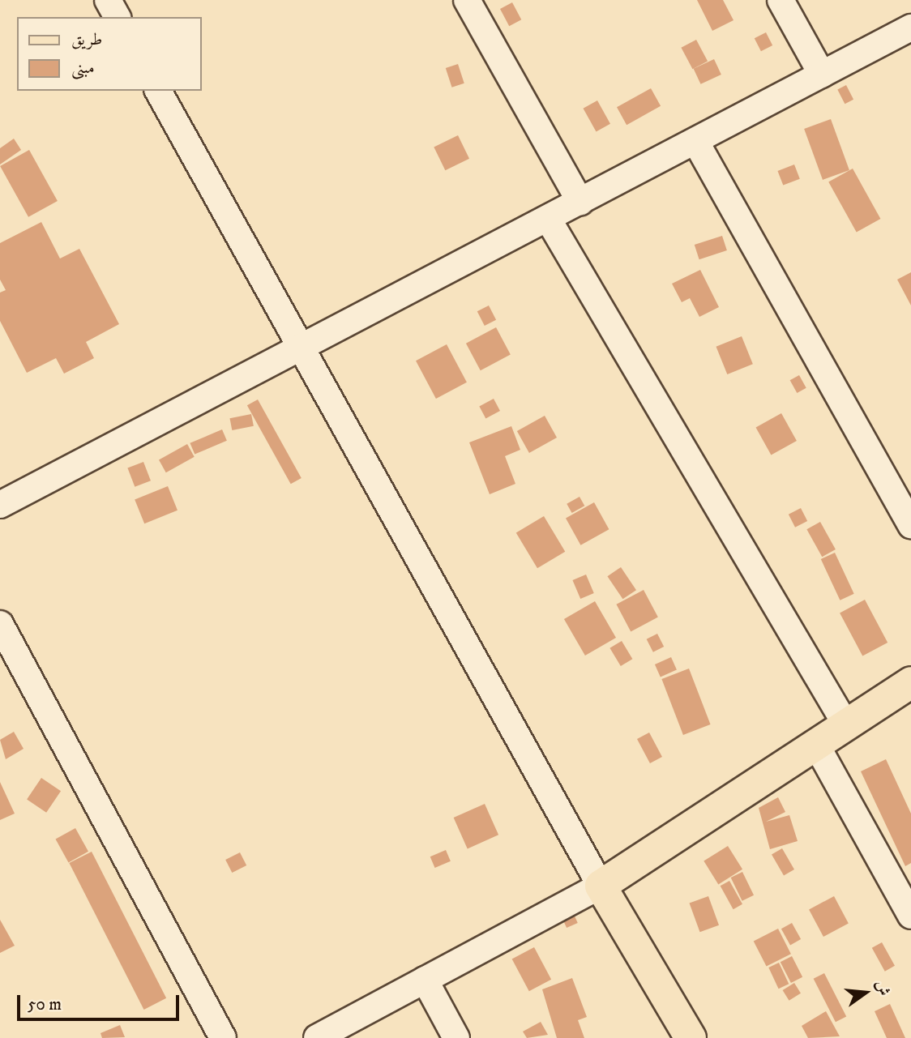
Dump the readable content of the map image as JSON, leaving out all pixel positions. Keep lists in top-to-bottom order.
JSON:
{
  "legend": ["طريق", "مبنى"],
  "scale_bar": "50 m",
  "north": "right"
}
